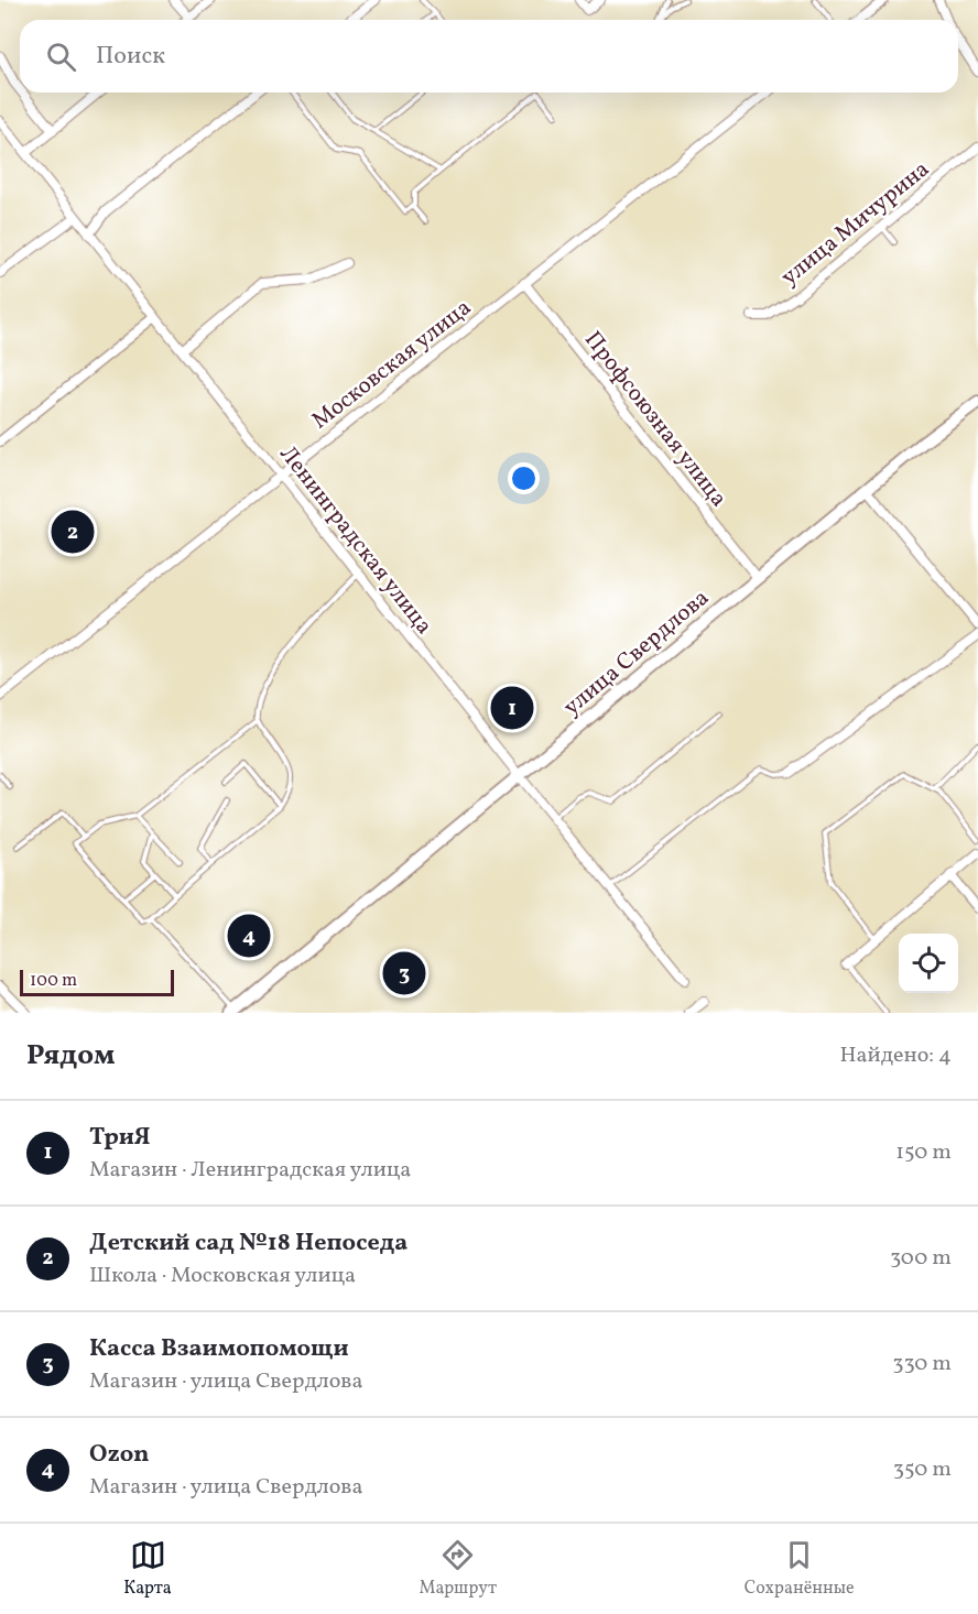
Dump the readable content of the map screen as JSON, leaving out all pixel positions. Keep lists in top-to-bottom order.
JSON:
{
  "streets": {
    "street": [
      "улица Мичурина",
      "Московская улица",
      "Профсоюзная улица",
      "Ленинградская улица",
      "улица Свердлова"
    ]
  },
  "crossings": [
    ["Московская улица", "Профсоюзная улица"],
    ["Московская улица", "Ленинградская улица"],
    ["Профсоюзная улица", "улица Свердлова"],
    ["Ленинградская улица", "улица Свердлова"]
  ],
  "scale_bar": "100 m",
  "page": {
    "search": "Поиск",
    "pins": [
      "2",
      "1",
      "4",
      "3"
    ],
    "scale": "100 m",
    "heading": ["Рядом", "Найдено: 4"],
    "list": [
      {
        "mark": "1",
        "name": "ТриЯ",
        "note": "Магазин · Ленинградская улица",
        "value": "150 m"
      },
      {
        "mark": "2",
        "name": "Детский сад №18 Непоседа",
        "note": "Школа · Московская улица",
        "value": "300 m"
      },
      {
        "mark": "3",
        "name": "Касса Взаимопомощи",
        "note": "Магазин · улица Свердлова",
        "value": "330 m"
      },
      {
        "mark": "4",
        "name": "Ozon",
        "note": "Магазин · улица Свердлова",
        "value": "350 m"
      }
    ],
    "nav": ["Карта", "Маршрут", "Сохранённые"]
  }
}
